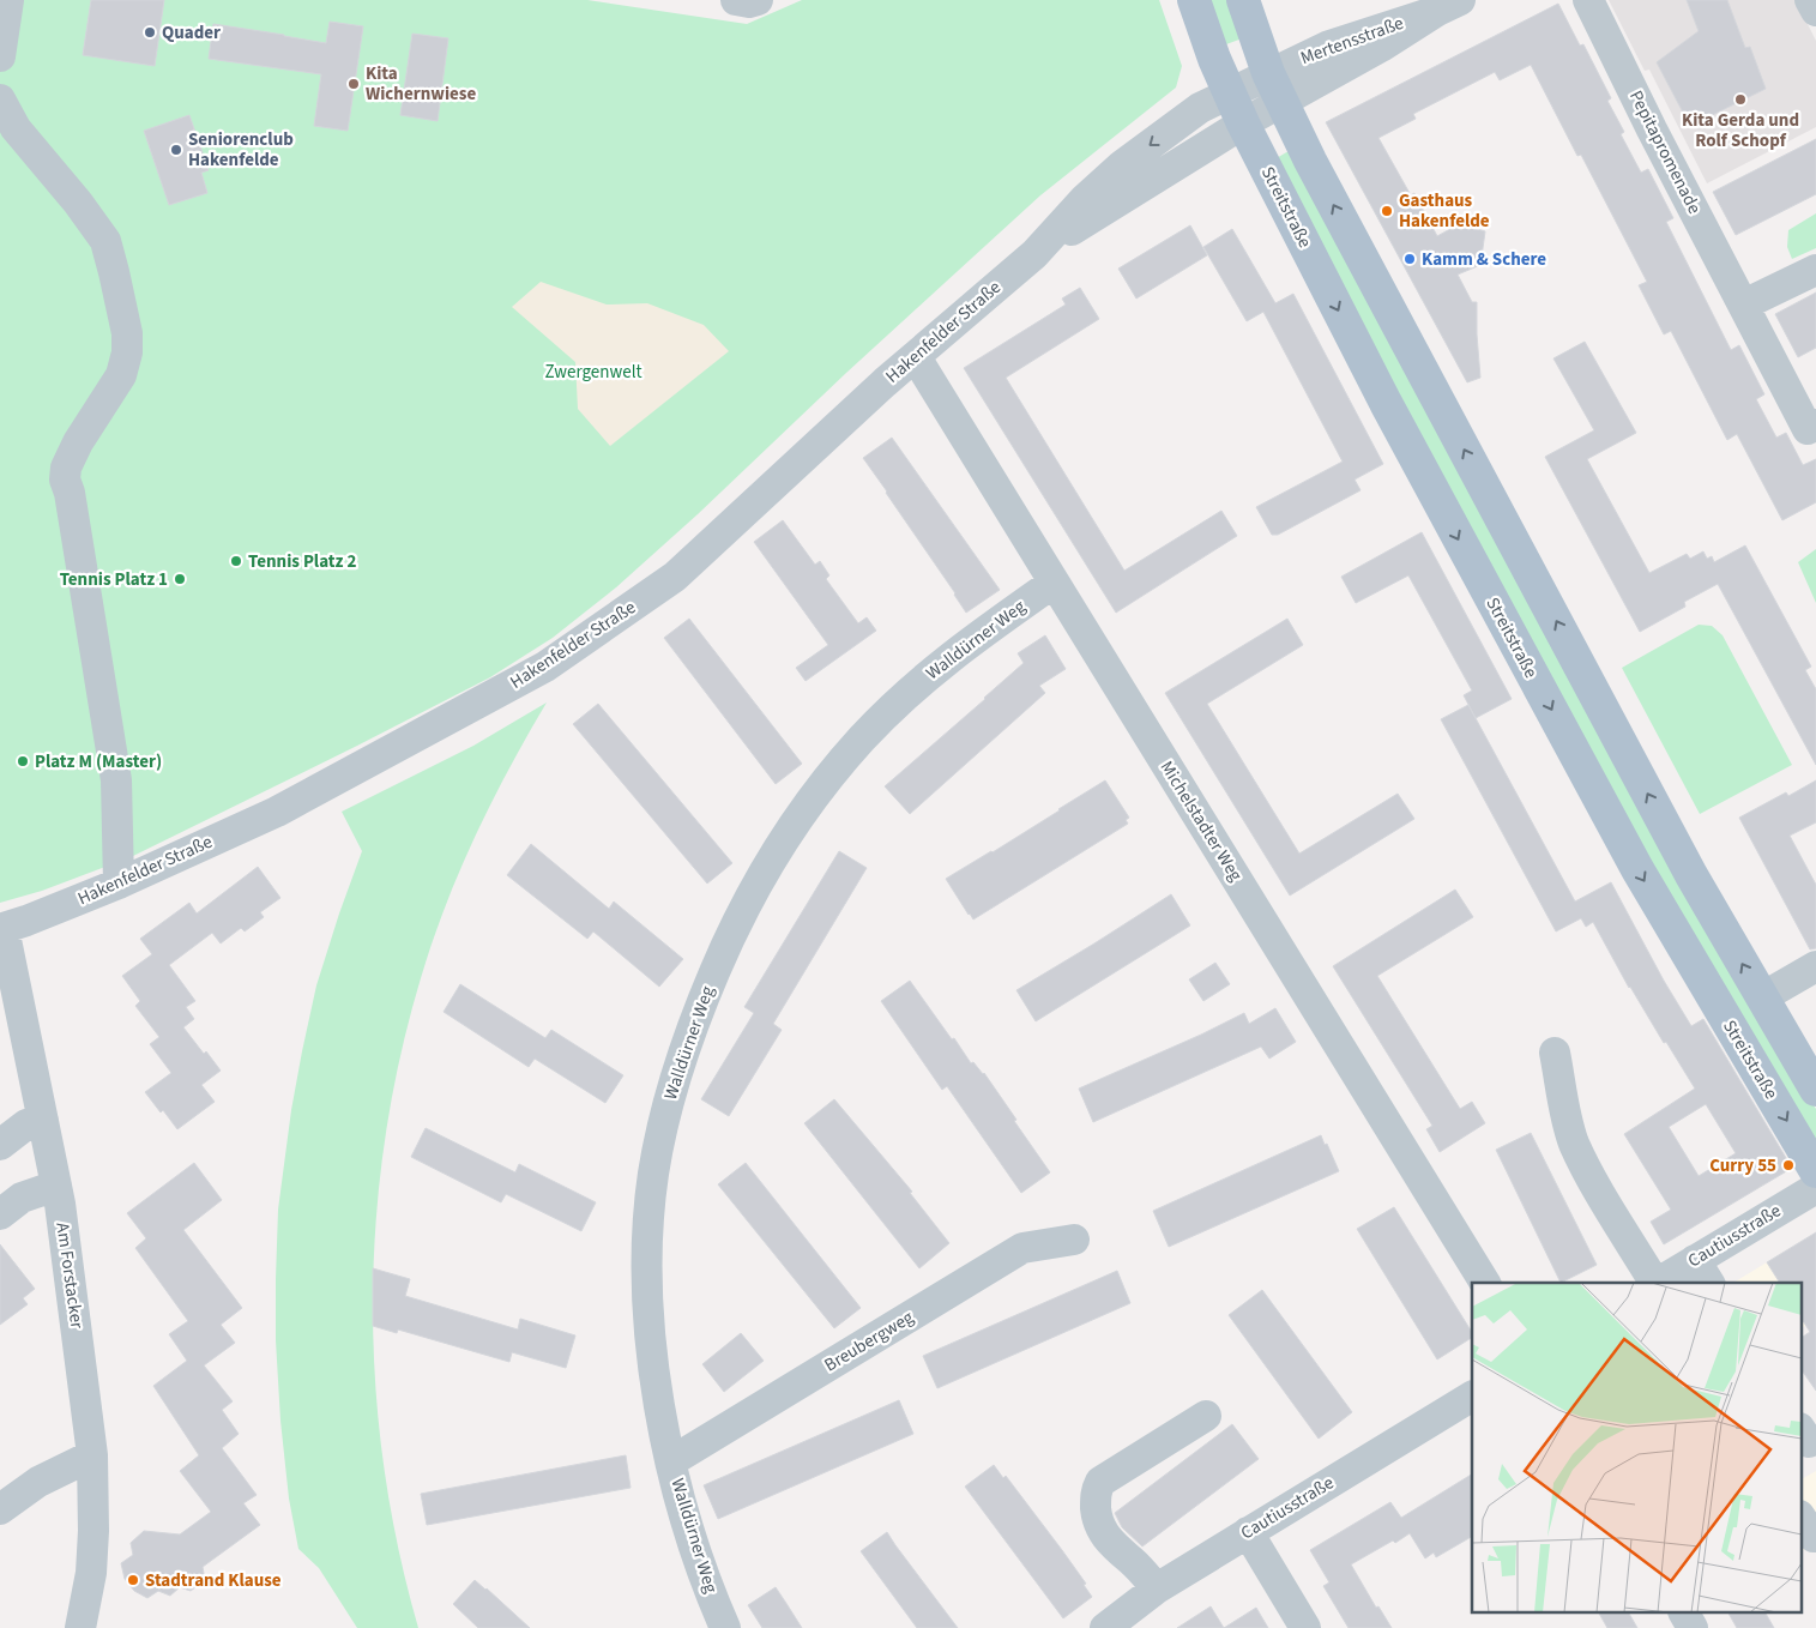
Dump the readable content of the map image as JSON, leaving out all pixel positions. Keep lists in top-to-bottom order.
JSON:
{
  "streets": {
    "main road": ["Streitstraße"],
    "street": [
      "Mertensstraße",
      "Pepitapromenade",
      "Hakenfelder Straße",
      "Walldürner Weg",
      "Michelstadter Weg",
      "Cautiusstraße",
      "Am Forstacker",
      "Breubergweg"
    ]
  },
  "crossings": [
    ["Mertensstraße", "Hakenfelder Straße"],
    ["Streitstraße", "Hakenfelder Straße"],
    ["Hakenfelder Straße", "Michelstadter Weg"],
    ["Hakenfelder Straße", "Am Forstacker"],
    ["Walldürner Weg", "Michelstadter Weg"],
    ["Walldürner Weg", "Breubergweg"]
  ],
  "parks": ["Zwergenwelt"],
  "places": [
    "Quader",
    "Kita Wichernwiese",
    "Kita Gerda und Rolf Schopf",
    "Seniorenclub Hakenfelde",
    "Gasthaus Hakenfelde",
    "Kamm & Schere",
    "Tennis Platz 2",
    "Tennis Platz 1",
    "Platz M (Master)",
    "Curry 55",
    "Stadtrand Klause"
  ]
}
